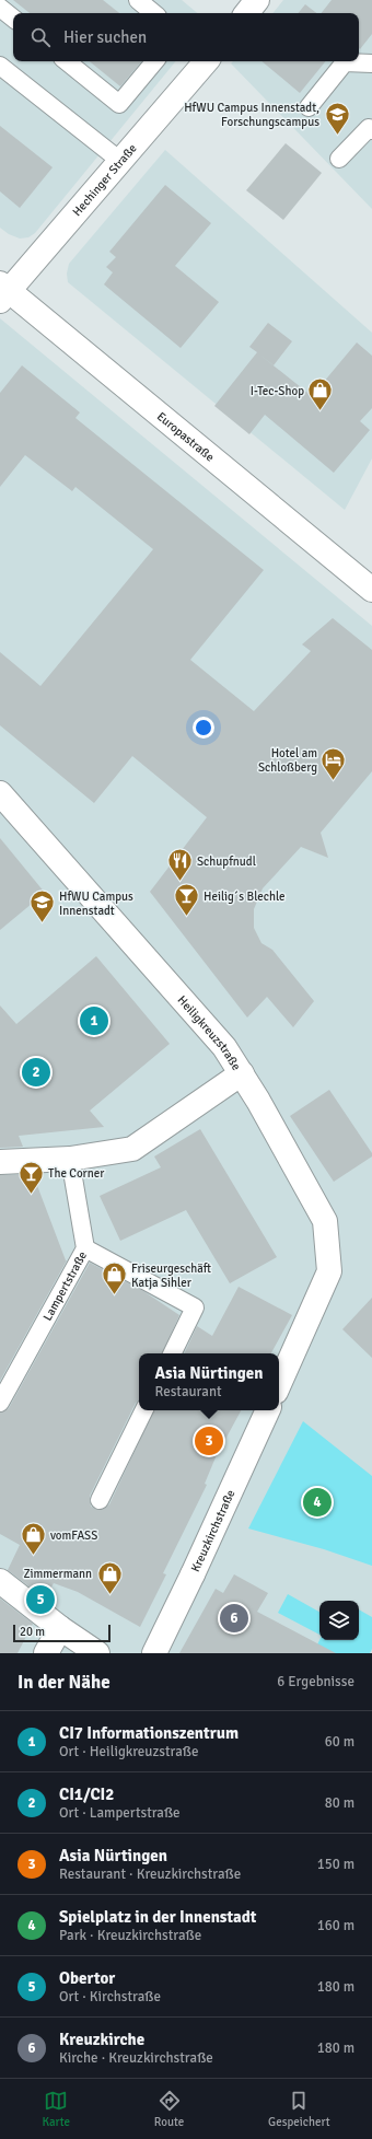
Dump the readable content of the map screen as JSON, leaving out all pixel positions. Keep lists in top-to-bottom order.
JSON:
{
  "streets": {
    "street": [
      "Hechinger Straße",
      "Europastraße",
      "Heiligkreuzstraße",
      "Kreuzkirchstraße"
    ],
    "lane": ["Lampertstraße"]
  },
  "crossings": [
    ["Hechinger Straße", "Europastraße"]
  ],
  "places": {
    "school or university": ["HfWU Campus Innenstadt, Forschungscampus", "HfWU Campus Innenstadt"],
    "shop": [
      "I-Tec-Shop",
      "Friseurgeschäft Katja Sihler",
      "vomFASS",
      "Zimmermann"
    ],
    "hotel": ["Hotel am Schloßberg"],
    "restaurant": ["Schupfnudl"],
    "bar": ["Heilig´s Blechle", "The Corner"]
  },
  "scale_bar": "20 m",
  "page": {
    "search": "Hier suchen",
    "pins": [
      "1",
      "2",
      "3",
      "4",
      "5",
      "6"
    ],
    "popup": ["Asia Nürtingen", "Restaurant"],
    "scale": "20 m",
    "heading": ["In der Nähe", "6 Ergebnisse"],
    "list": [
      {
        "mark": "1",
        "name": "CI7 Informationszentrum",
        "note": "Ort · Heiligkreuzstraße",
        "value": "60 m"
      },
      {
        "mark": "2",
        "name": "CI1/CI2",
        "note": "Ort · Lampertstraße",
        "value": "80 m"
      },
      {
        "mark": "3",
        "name": "Asia Nürtingen",
        "note": "Restaurant · Kreuzkirchstraße",
        "value": "150 m"
      },
      {
        "mark": "4",
        "name": "Spielplatz in der Innenstadt",
        "note": "Park · Kreuzkirchstraße",
        "value": "160 m"
      },
      {
        "mark": "5",
        "name": "Obertor",
        "note": "Ort · Kirchstraße",
        "value": "180 m"
      },
      {
        "mark": "6",
        "name": "Kreuzkirche",
        "note": "Kirche · Kreuzkirchstraße",
        "value": "180 m"
      }
    ],
    "nav": ["Karte", "Route", "Gespeichert"]
  }
}
